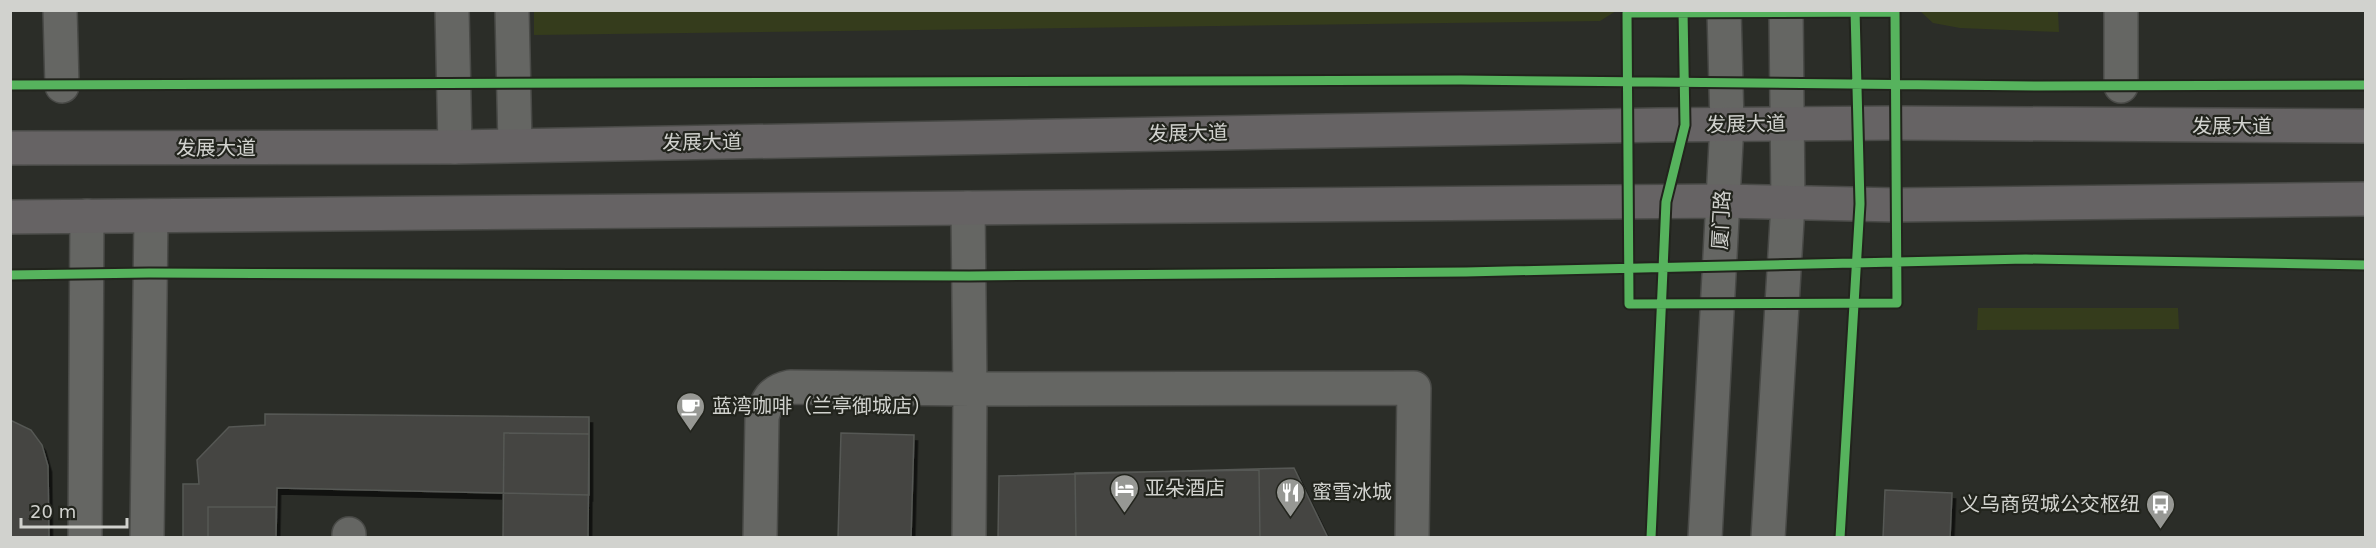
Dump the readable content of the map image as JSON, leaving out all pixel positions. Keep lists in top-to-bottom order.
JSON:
{
  "streets": {
    "main road": ["发展大道"],
    "street": ["厦门路"]
  },
  "crossings": [
    ["发展大道", "厦门路"]
  ],
  "places": {
    "cafe": ["蓝湾咖啡（兰亭御城店）"],
    "hotel": ["亚朵酒店"],
    "restaurant": ["蜜雪冰城"],
    "bus stop": ["义乌商贸城公交枢纽"]
  },
  "scale_bar": "20 m"
}
